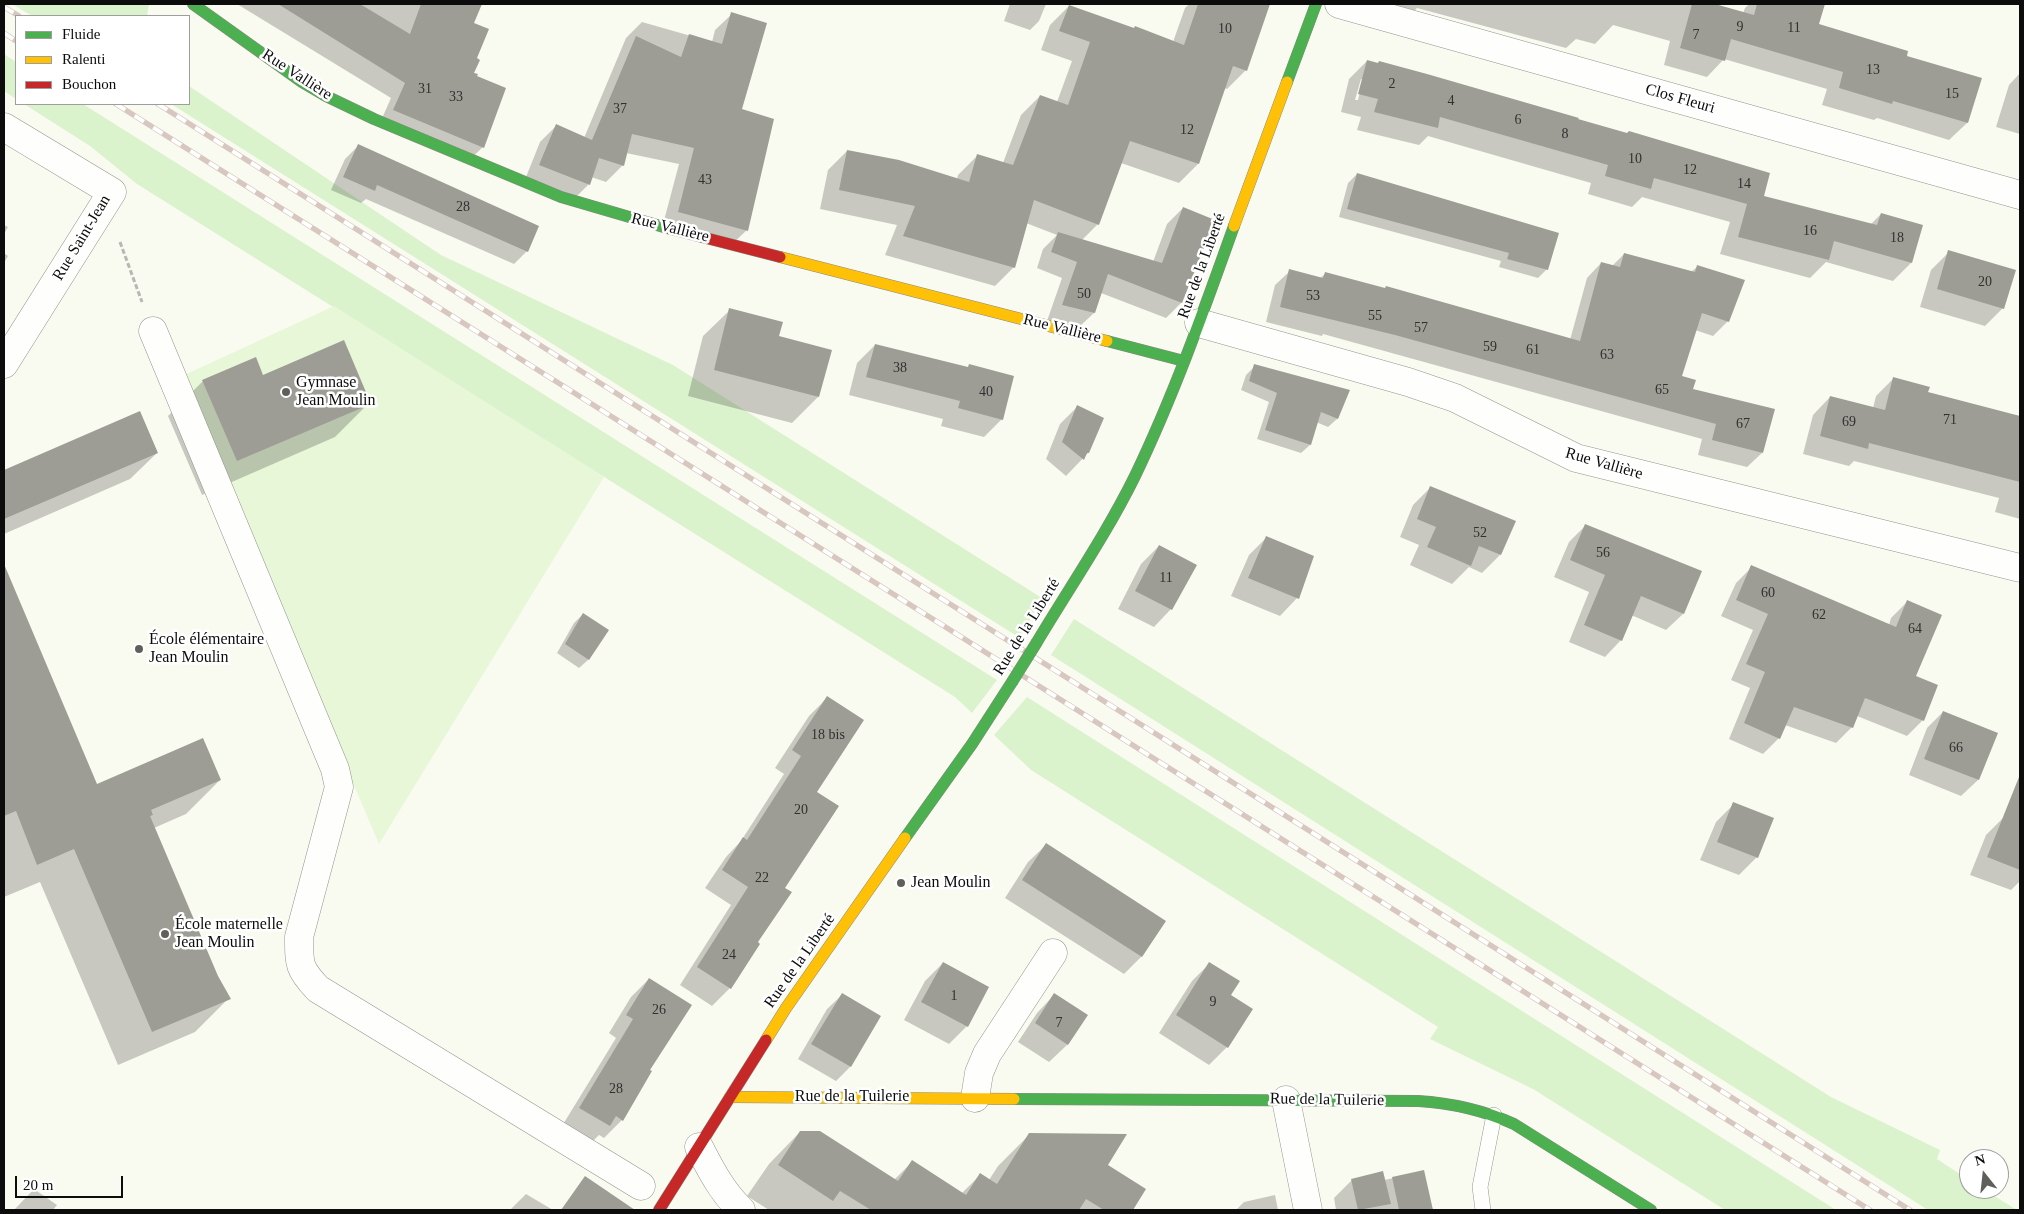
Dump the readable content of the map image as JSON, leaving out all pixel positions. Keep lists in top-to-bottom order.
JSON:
{
  "streets": {
    "street": [
      "Rue Vallière",
      "Clos Fleuri",
      "Rue Saint-Jean",
      "Rue de la Liberté",
      "Rue de la Tuilerie"
    ]
  },
  "crossings": [
    ["Rue Vallière", "Rue de la Liberté"],
    ["Rue de la Liberté", "Rue de la Tuilerie"]
  ],
  "places": [
    "Gymnase Jean Moulin",
    "École élémentaire Jean Moulin",
    "Jean Moulin",
    "École maternelle Jean Moulin"
  ],
  "house_numbers": [
    "9",
    "11",
    "10",
    "7",
    "13",
    "2",
    "31",
    "15",
    "33",
    "4",
    "37",
    "6",
    "12",
    "8",
    "10",
    "12",
    "43",
    "14",
    "28",
    "16",
    "18",
    "20",
    "50",
    "53",
    "55",
    "57",
    "59",
    "61",
    "63",
    "38",
    "65",
    "40",
    "71",
    "69",
    "67",
    "52",
    "56",
    "11",
    "60",
    "62",
    "64",
    "18 bis",
    "66",
    "20",
    "22",
    "24",
    "1",
    "9",
    "26",
    "7",
    "28"
  ],
  "legend": ["Fluide", "Ralenti", "Bouchon"],
  "scale_bar": "20 m",
  "north": "top"
}
